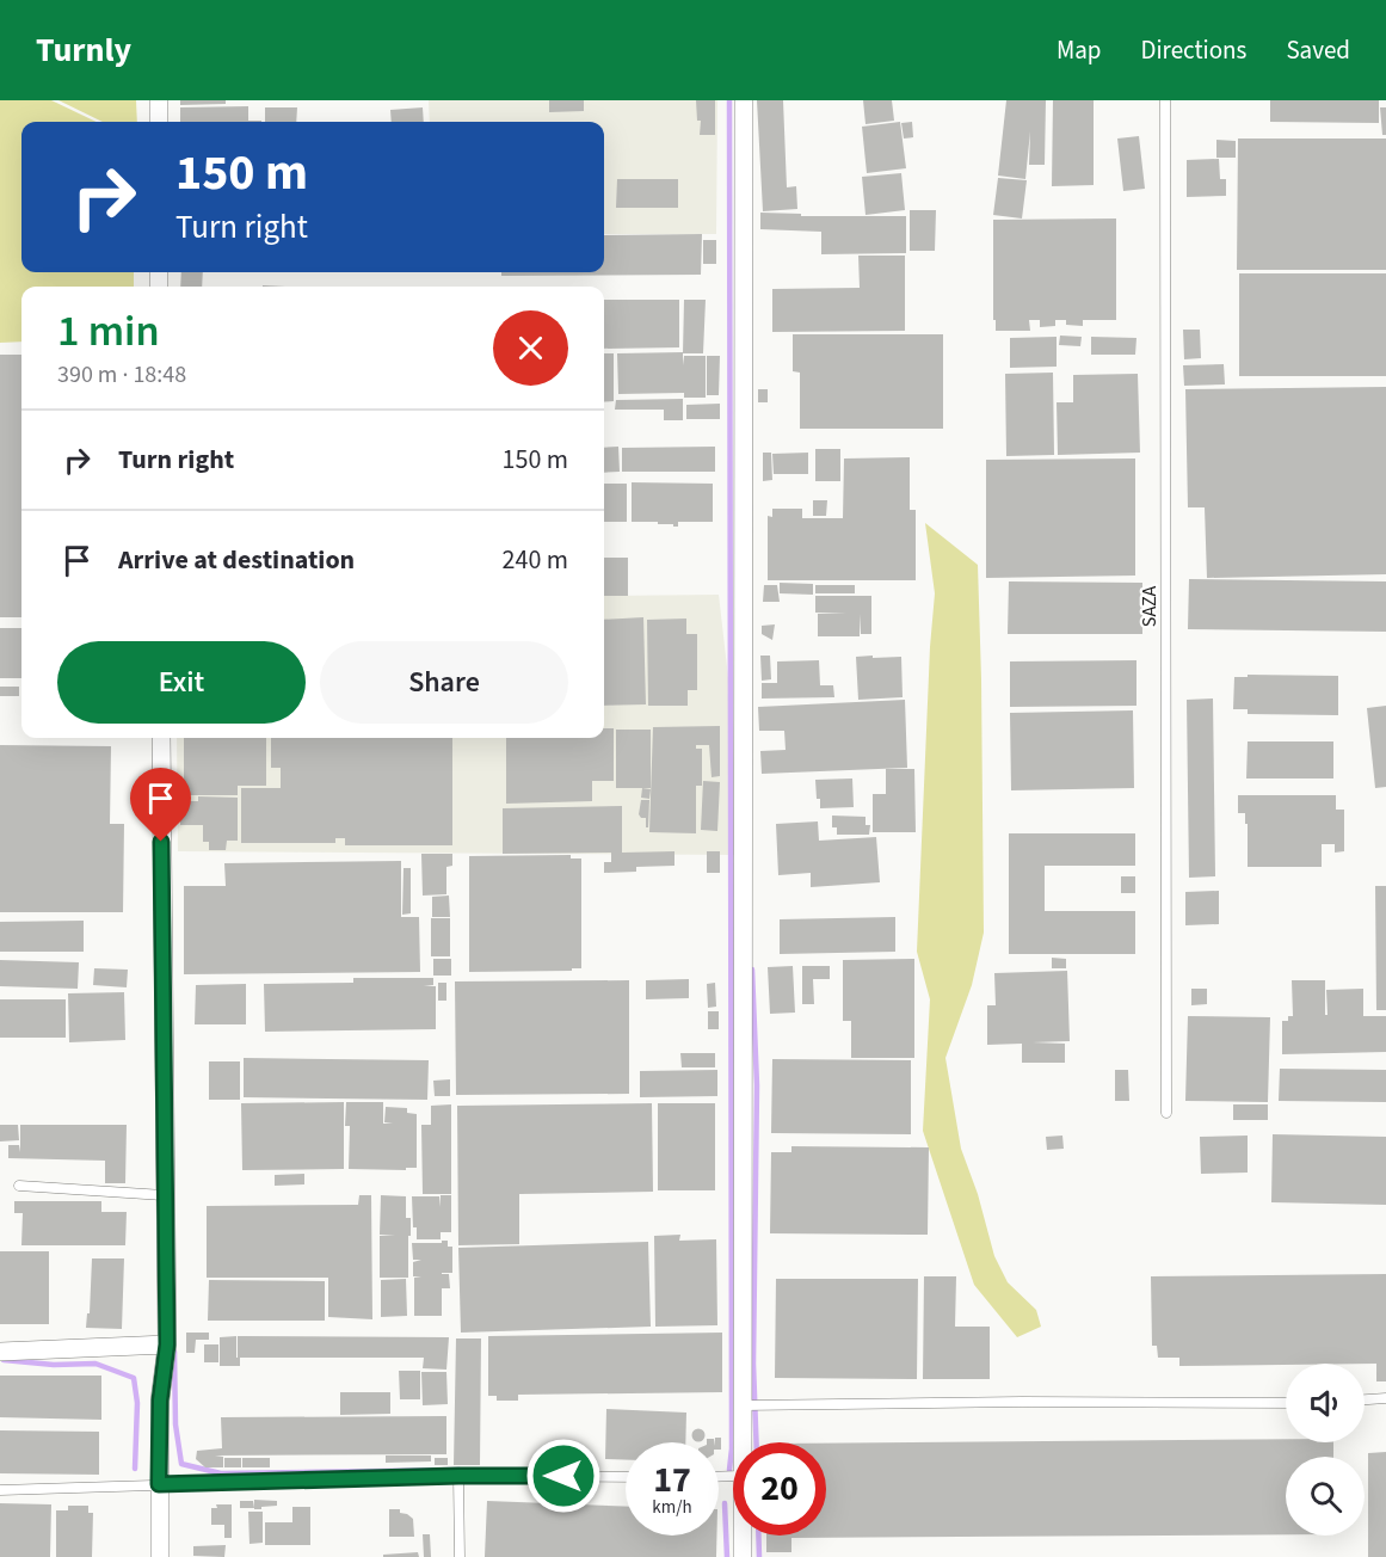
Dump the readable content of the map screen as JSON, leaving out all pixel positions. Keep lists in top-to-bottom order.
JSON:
{
  "streets": {
    "lane": ["SAZA"]
  },
  "page": {
    "header": "Turnly",
    "nav": ["Map", "Directions", "Saved"],
    "turn": ["150 m", "Turn right"],
    "heading": ["1 min", "390 m · 18:48"],
    "list": [
      {
        "name": "Turn right",
        "value": "150 m"
      },
      {
        "name": "Arrive at destination",
        "value": "240 m"
      }
    ],
    "buttons": ["Exit", "Share"],
    "speed": "17 km/h",
    "limit": "20"
  }
}
